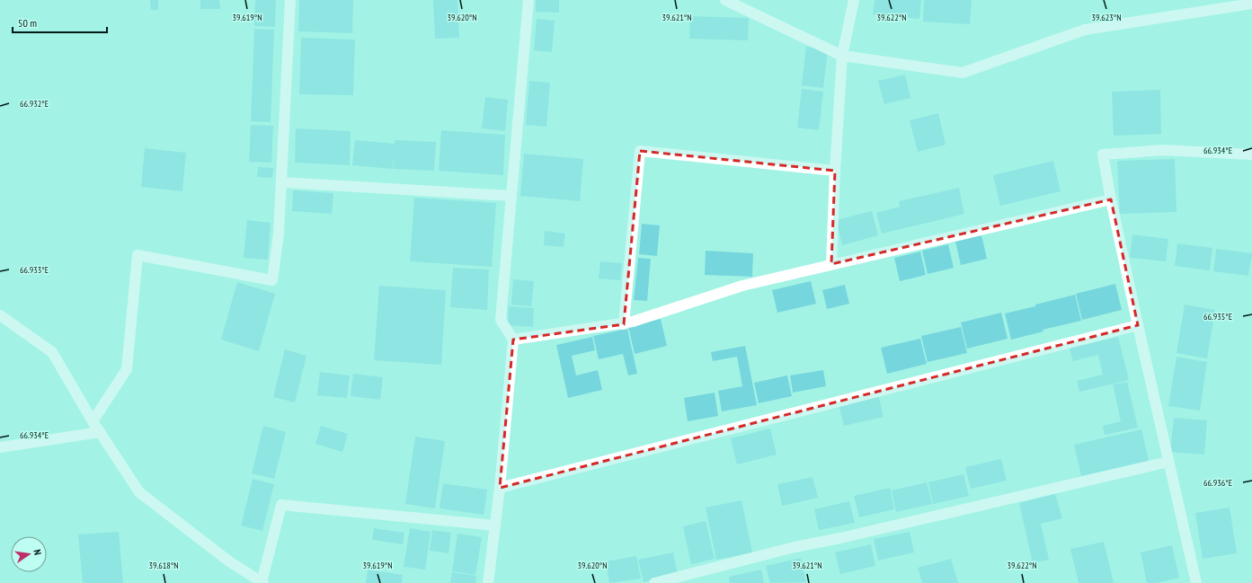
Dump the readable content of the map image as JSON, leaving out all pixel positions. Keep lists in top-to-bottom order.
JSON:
{
  "scale_bar": "50 m",
  "north": "right",
  "coordinates": [
    "39.619°N",
    "39.620°N",
    "39.621°N",
    "39.622°N",
    "39.623°N",
    "66.932°E",
    "66.934°E",
    "66.933°E",
    "66.935°E",
    "66.936°E",
    "39.618°N"
  ]
}
